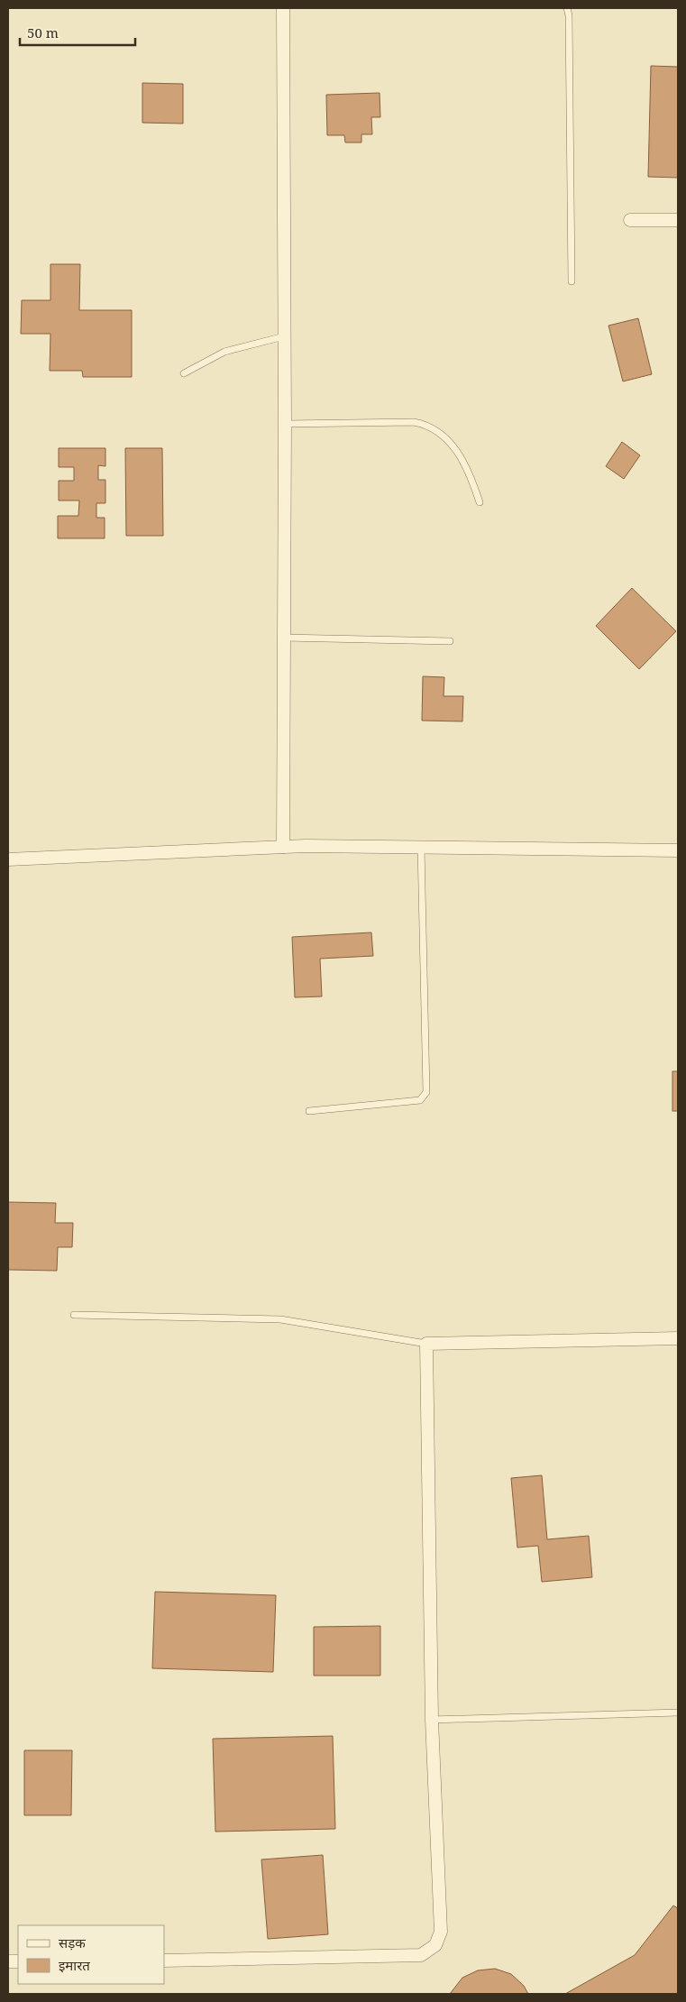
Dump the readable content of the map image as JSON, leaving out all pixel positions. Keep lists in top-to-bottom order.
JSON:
{
  "legend": ["सड़क", "इमारत"],
  "scale_bar": "50 m"
}
